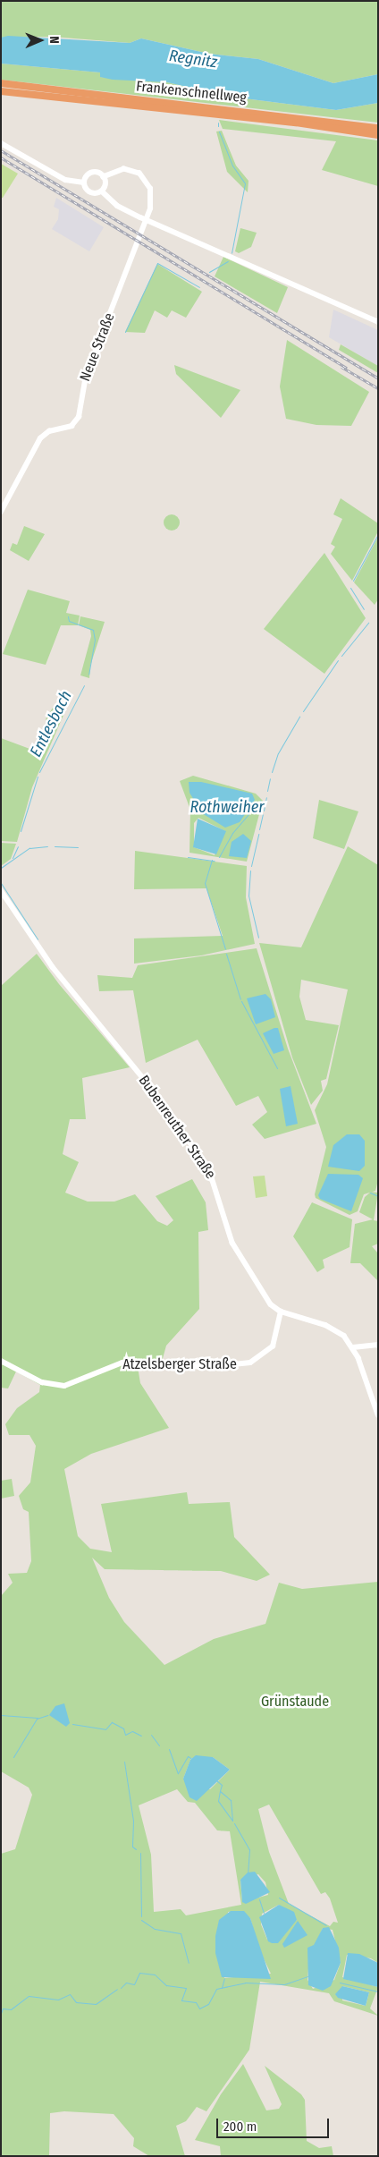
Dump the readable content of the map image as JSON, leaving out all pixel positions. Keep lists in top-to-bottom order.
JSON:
{
  "streets": {
    "highway": ["Frankenschnellweg"],
    "street": ["Neue Straße", "Bubenreuther Straße", "Atzelsberger Straße"]
  },
  "crossings": [
    ["Bubenreuther Straße", "Atzelsberger Straße"]
  ],
  "water": ["Regnitz", "Entlesbach", "Rothweiher"],
  "parks": ["Grünstaude"],
  "scale_bar": "200 m",
  "north": "right"
}
